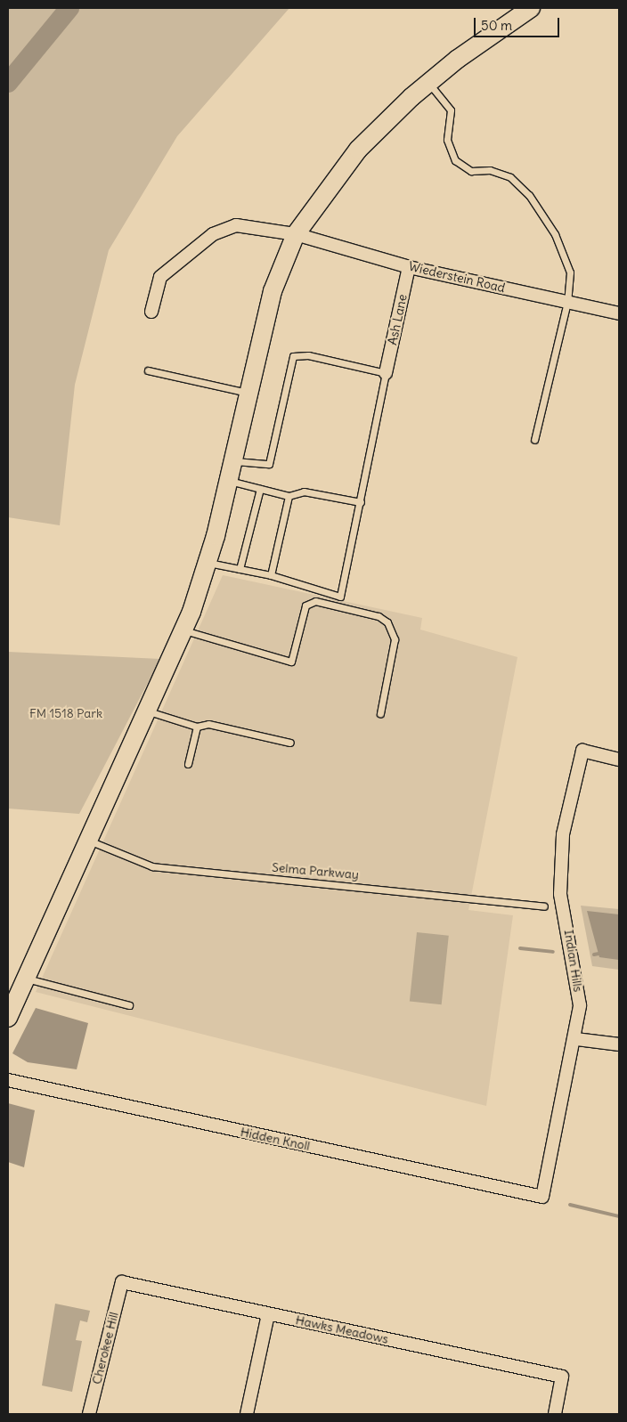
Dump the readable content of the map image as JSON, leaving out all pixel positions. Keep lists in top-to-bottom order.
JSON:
{
  "streets": {
    "street": [
      "Wiederstein Road",
      "Ash Lane",
      "Indian Hills",
      "Hidden Knoll",
      "Hawks Meadows",
      "Cherokee Hill"
    ],
    "lane": ["Selma Parkway"]
  },
  "crossings": [
    ["Wiederstein Road", "Ash Lane"],
    ["Indian Hills", "Hidden Knoll"],
    ["Hawks Meadows", "Cherokee Hill"]
  ],
  "parks": ["FM 1518 Park"],
  "scale_bar": "50 m"
}
